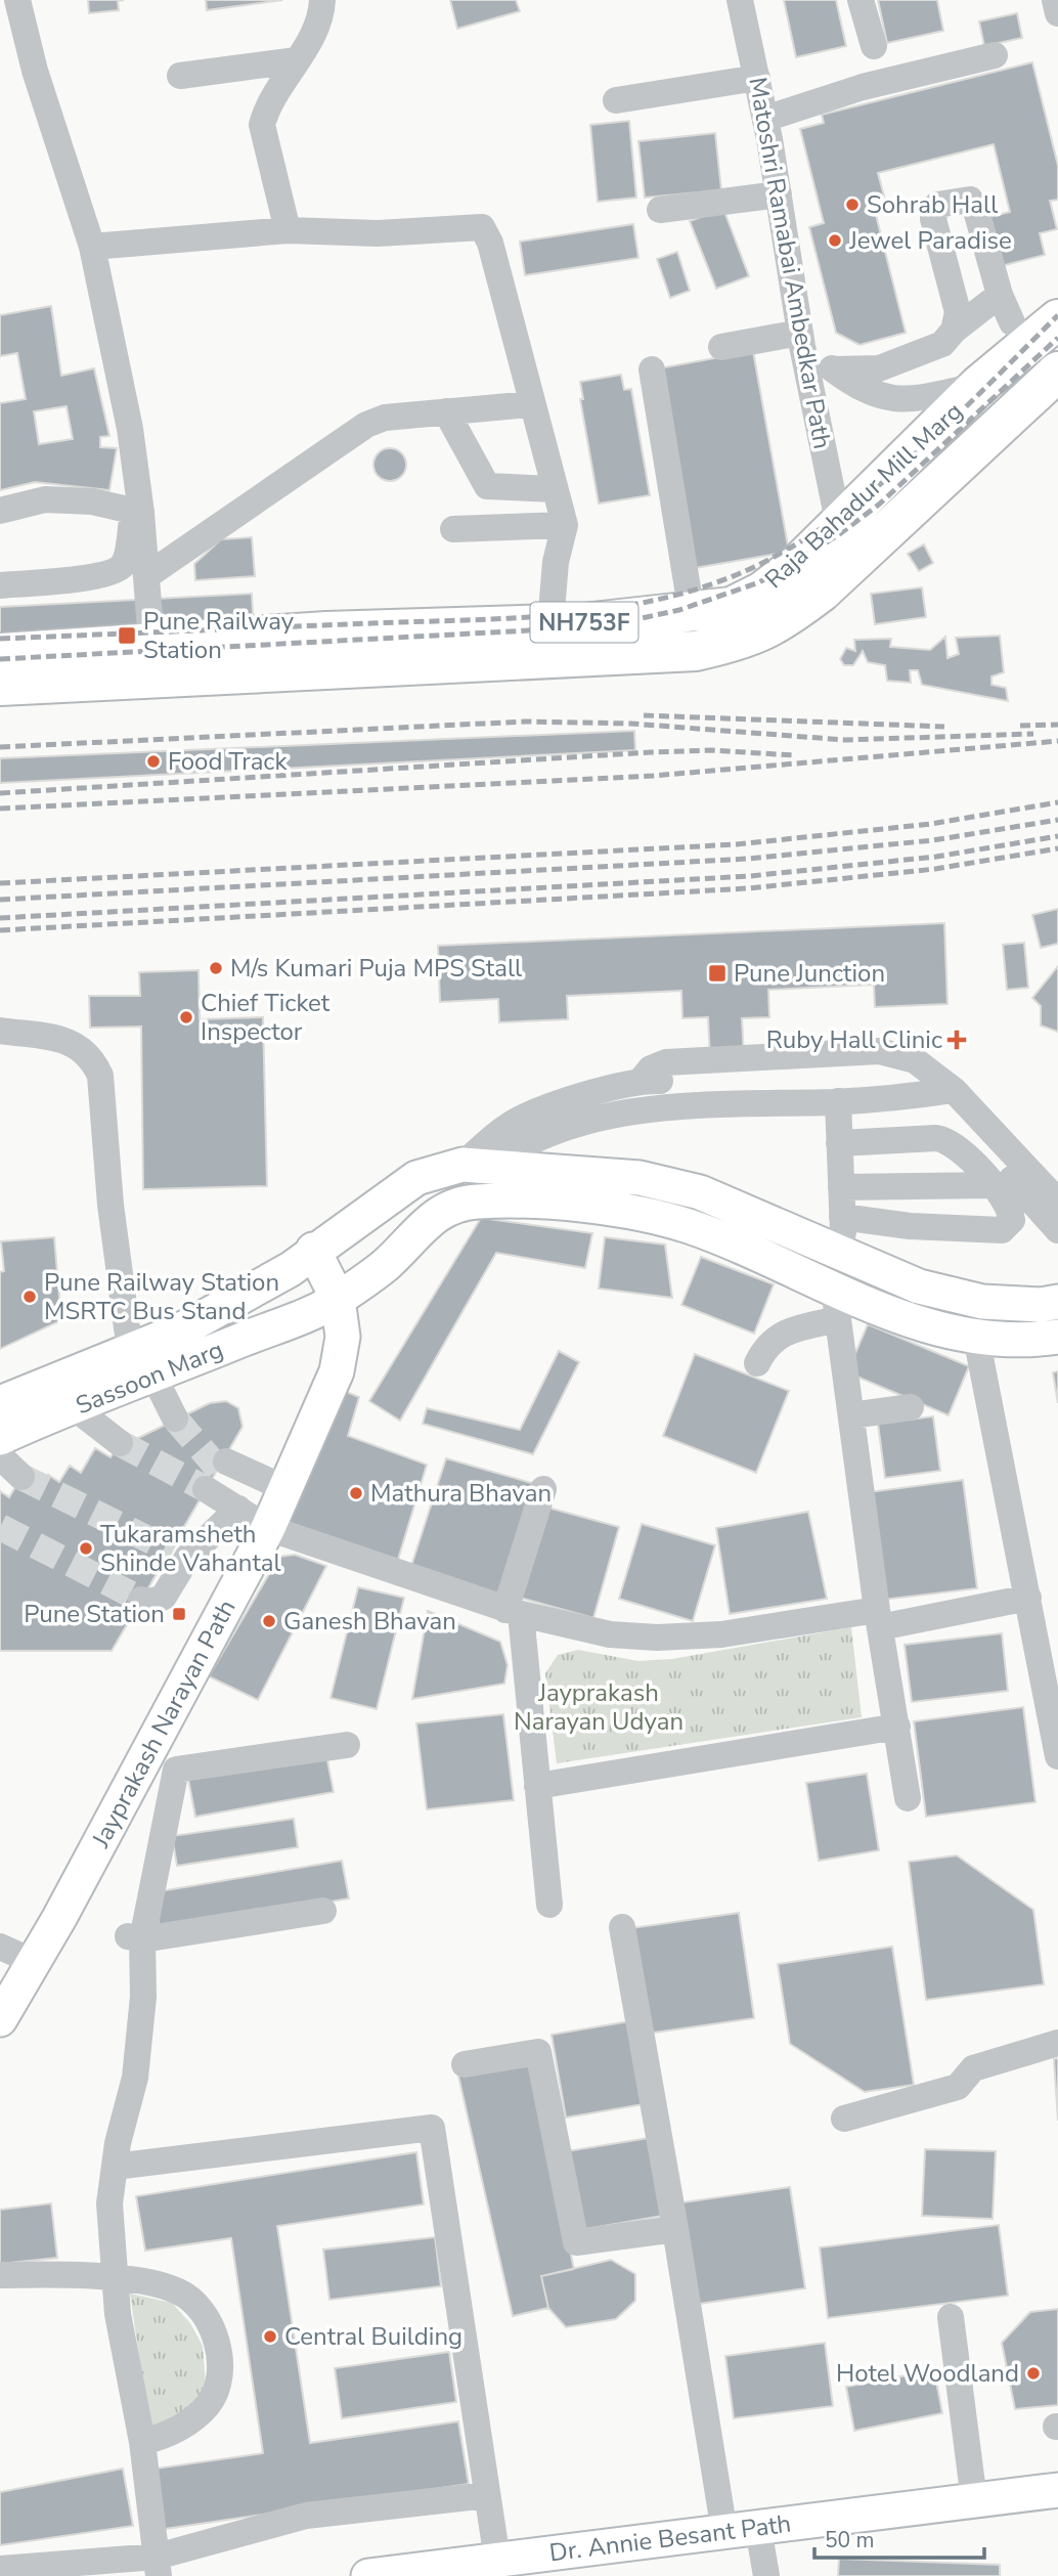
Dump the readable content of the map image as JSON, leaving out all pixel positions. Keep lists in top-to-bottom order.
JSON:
{
  "streets": {
    "highway": ["Raja Bahadur Mill Marg", "NH753F"],
    "main road": ["Sassoon Marg", "Jayprakash Narayan Path", "Dr. Annie Besant Path"],
    "street": ["Matoshri Ramabai Ambedkar Path"]
  },
  "crossings": [
    ["Matoshri Ramabai Ambedkar Path", "Raja Bahadur Mill Marg"],
    ["Sassoon Marg", "Jayprakash Narayan Path"]
  ],
  "parks": ["Jayprakash Narayan Udyan"],
  "places": {
    "other": [
      "Sohrab Hall",
      "Jewel Paradise",
      "Food Track",
      "M/s Kumari Puja MPS Stall",
      "Chief Ticket Inspector",
      "Pune Railway Station MSRTC Bus Stand",
      "Mathura Bhavan",
      "Tukaramsheth Shinde Vahantal",
      "Ganesh Bhavan",
      "Central Building",
      "Hotel Woodland"
    ],
    "transit": ["Pune Railway Station", "Pune Junction", "Pune Station"],
    "health": ["Ruby Hall Clinic"]
  },
  "scale_bar": "50 m"
}
